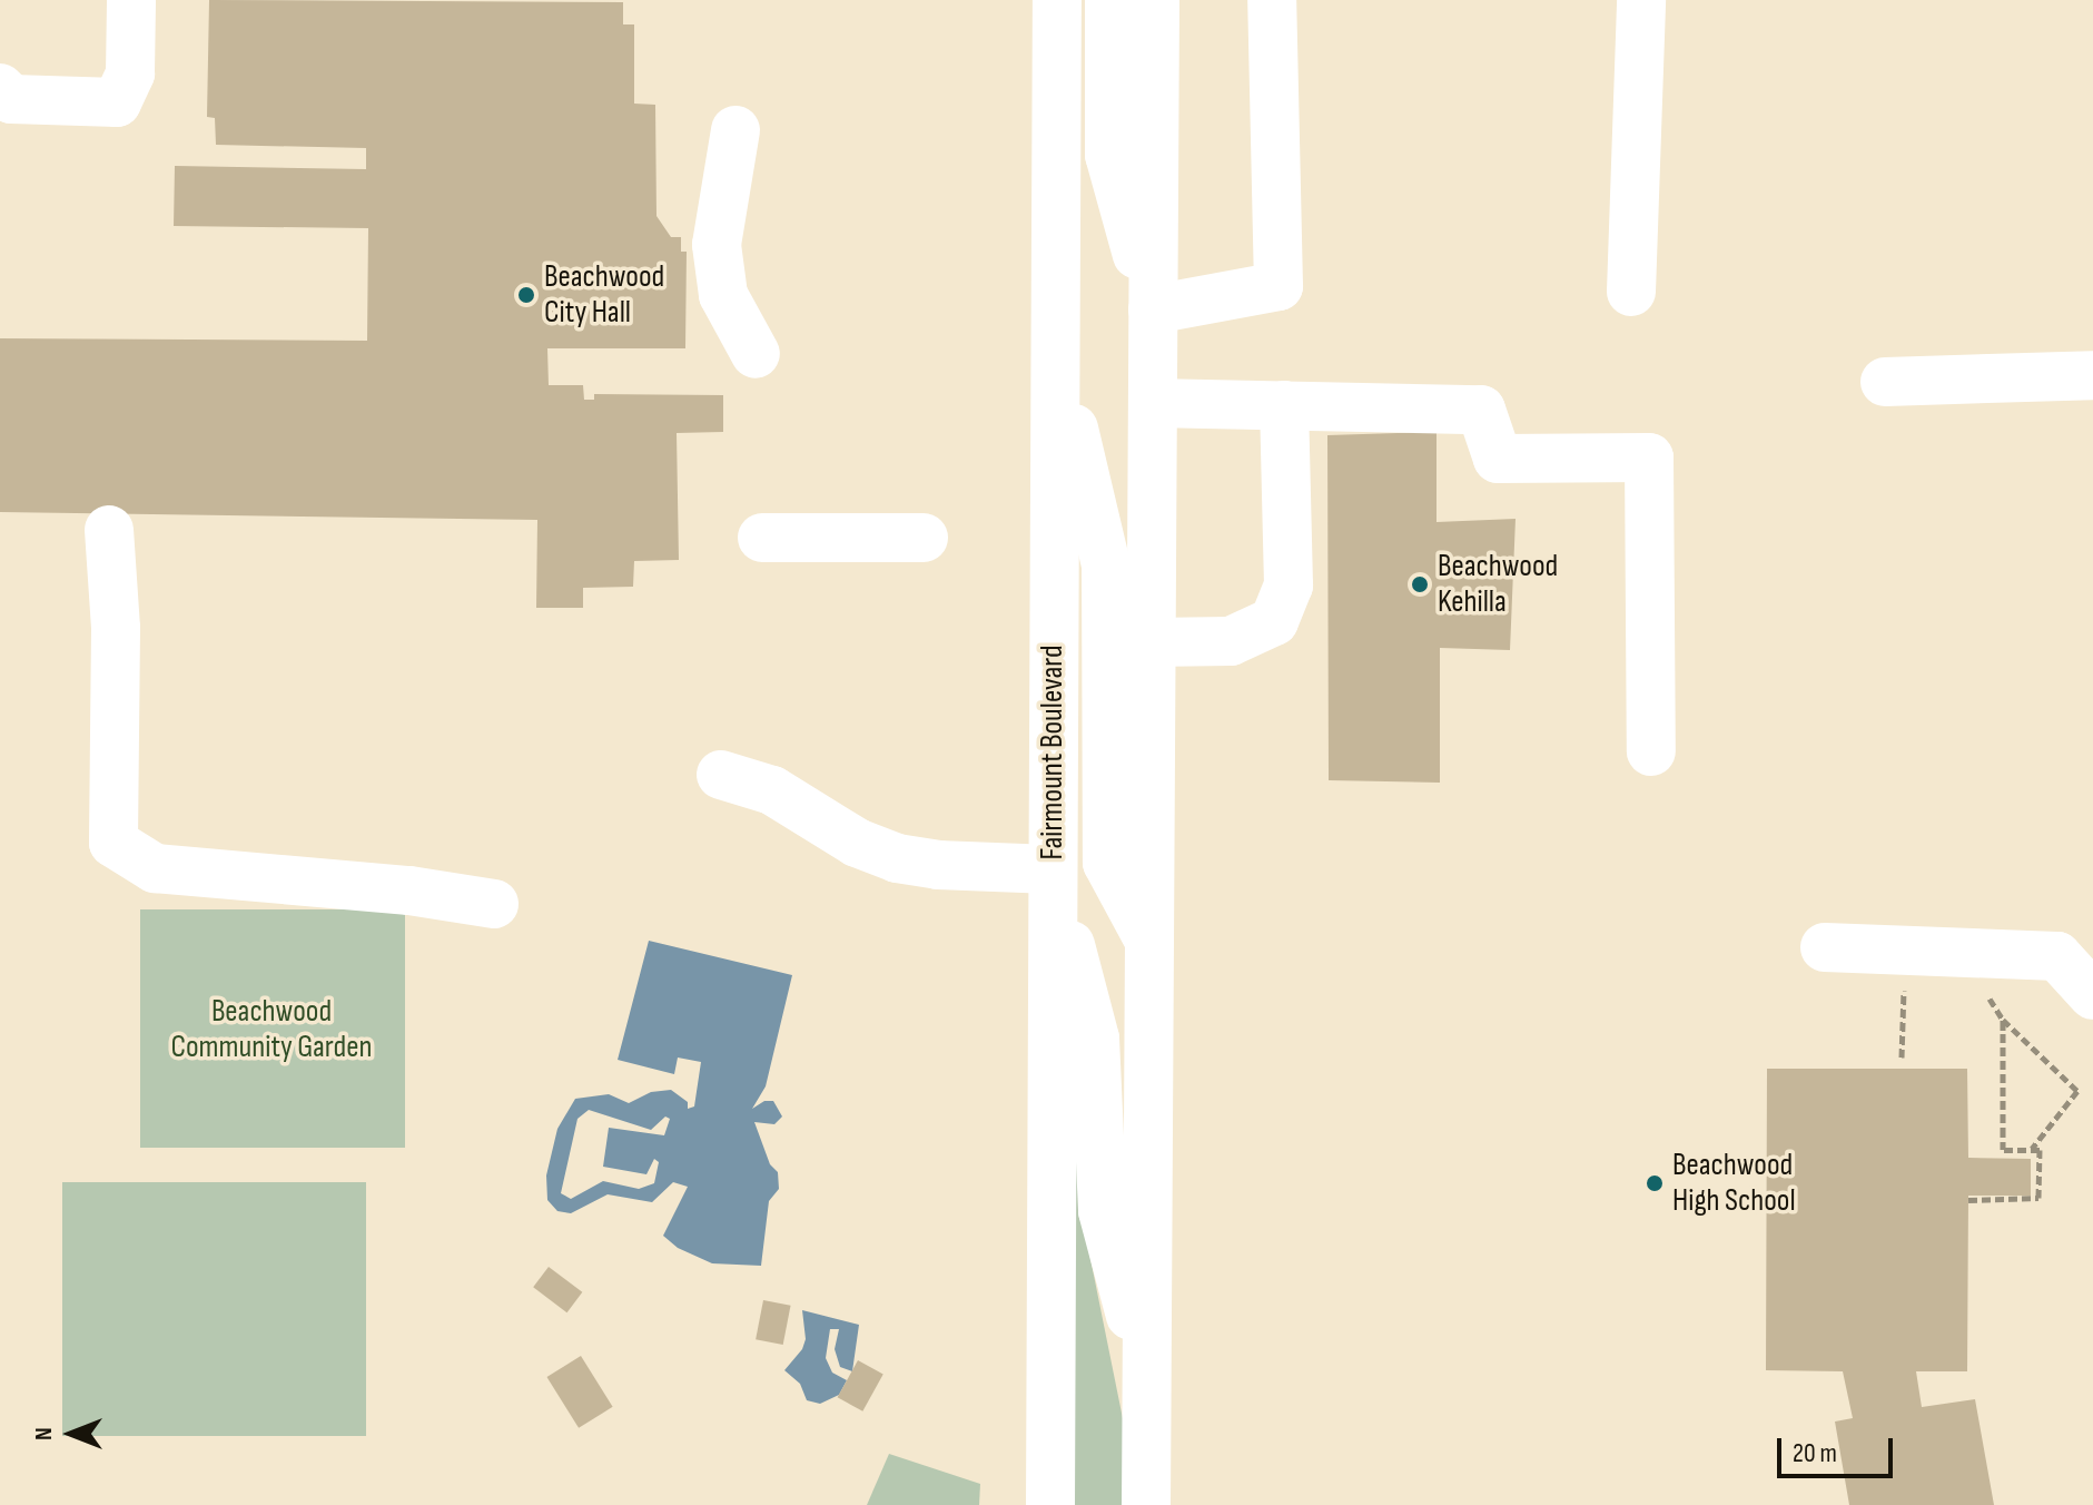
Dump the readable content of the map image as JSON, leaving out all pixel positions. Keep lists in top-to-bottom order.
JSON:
{
  "streets": {
    "main road": ["Fairmount Boulevard"]
  },
  "parks": ["Beachwood Community Garden"],
  "places": ["Beachwood City Hall", "Beachwood Kehilla", "Beachwood High School"],
  "scale_bar": "20 m",
  "north": "left"
}
